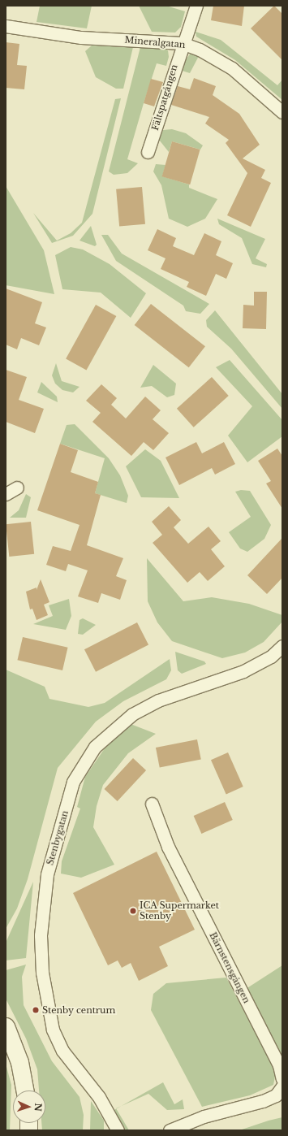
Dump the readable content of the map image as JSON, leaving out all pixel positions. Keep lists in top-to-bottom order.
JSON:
{
  "streets": {
    "street": [
      "Mineralgatan",
      "Fältspatgången",
      "Stenbygatan",
      "Bärnstensgången"
    ]
  },
  "crossings": [
    ["Mineralgatan", "Fältspatgången"]
  ],
  "places": ["ICA Supermarket Stenby", "Stenby centrum"],
  "north": "right"
}
